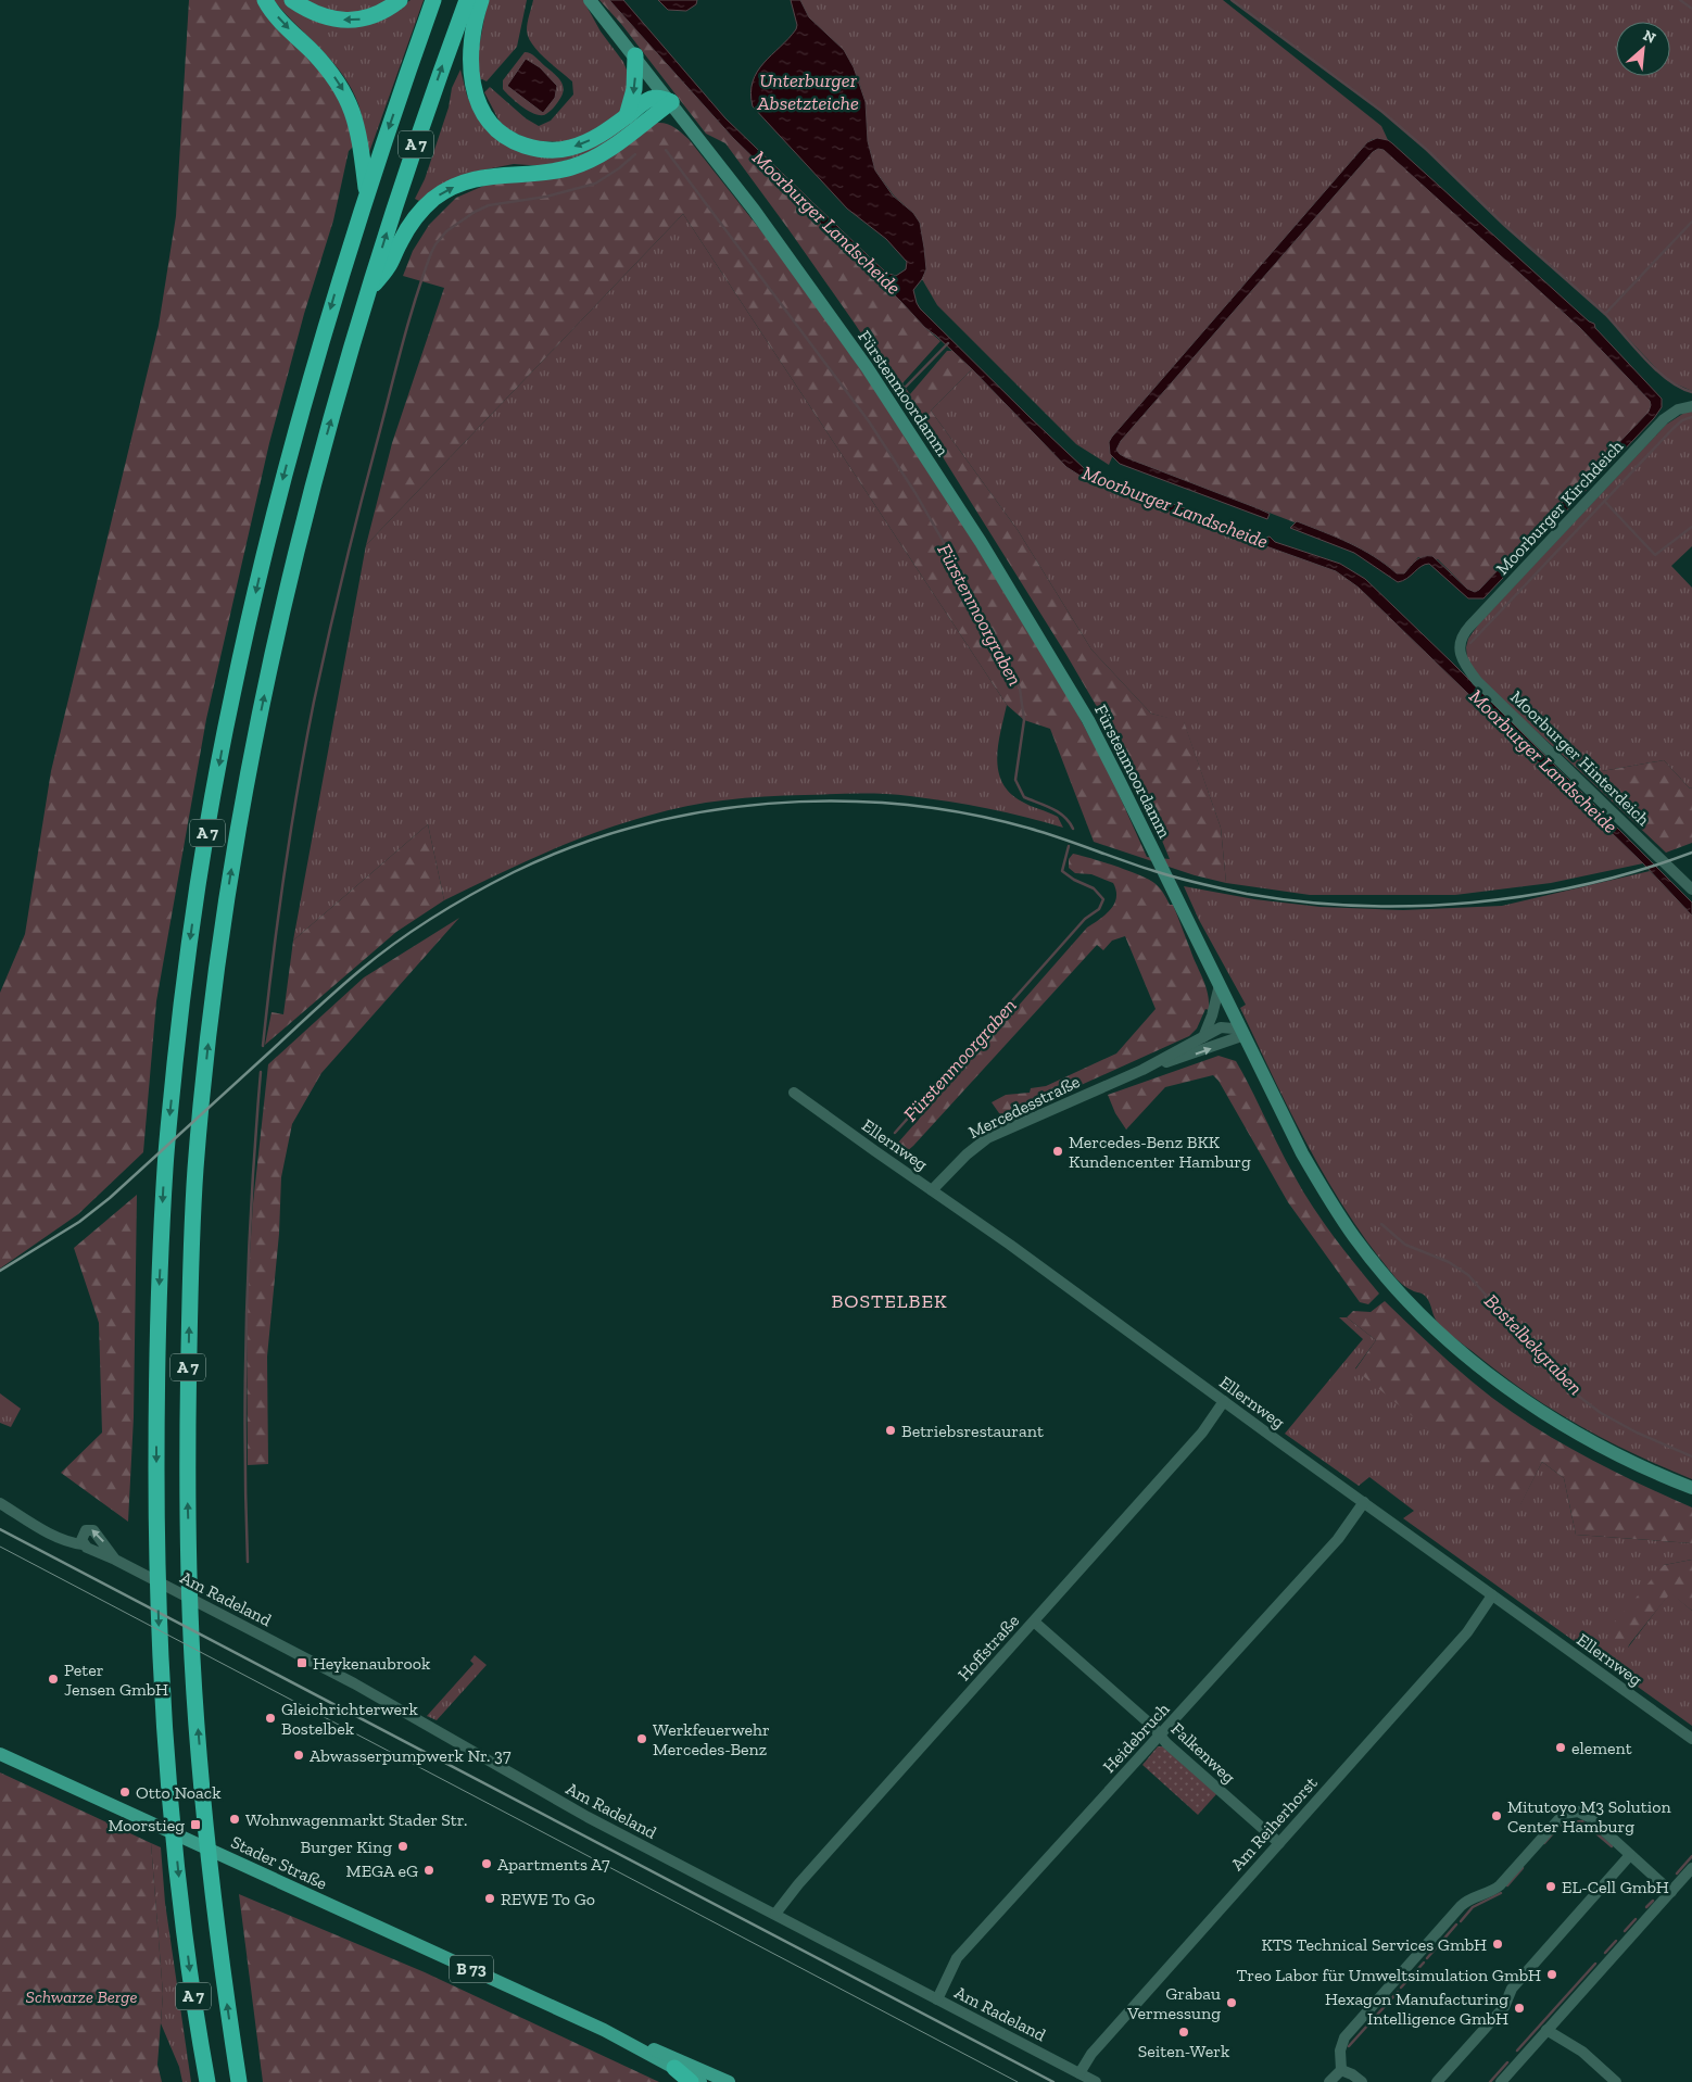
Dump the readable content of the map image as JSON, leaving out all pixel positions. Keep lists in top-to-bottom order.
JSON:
{
  "streets": {
    "highway": ["A 7"],
    "main road": ["Fürstenmoordamm", "Stader Straße", "B 73"],
    "street": [
      "Moorburger Kirchdeich",
      "Moorburger Hinterdeich",
      "Mercedesstraße",
      "Ellernweg",
      "Am Radeland",
      "Hoffstraße",
      "Heidebruch",
      "Falkenweg",
      "Am Reiherhorst"
    ]
  },
  "crossings": [
    ["Fürstenmoordamm", "Mercedesstraße"],
    ["Moorburger Kirchdeich", "Moorburger Hinterdeich"],
    ["Mercedesstraße", "Ellernweg"],
    ["Ellernweg", "Hoffstraße"],
    ["Ellernweg", "Heidebruch"],
    ["Ellernweg", "Am Reiherhorst"],
    ["Am Radeland", "Hoffstraße"],
    ["Am Radeland", "Heidebruch"],
    ["Am Radeland", "Am Reiherhorst"],
    ["Hoffstraße", "Falkenweg"],
    ["Heidebruch", "Falkenweg"],
    ["Falkenweg", "Am Reiherhorst"]
  ],
  "districts": ["BOSTELBEK"],
  "water": [
    "Unterburger Absetzteiche",
    "Moorburger Landscheide",
    "Fürstenmoorgraben",
    "Bostelbekgraben"
  ],
  "parks": ["Schwarze Berge"],
  "places": {
    "other": [
      "Mercedes-Benz BKK Kundencenter Hamburg",
      "Betriebsrestaurant",
      "Peter Jensen GmbH",
      "Gleichrichterwerk Bostelbek",
      "Werkfeuerwehr Mercedes-Benz",
      "element",
      "Abwasserpumpwerk Nr. 37",
      "Otto Noack",
      "Mitutoyo M3 Solution Center Hamburg",
      "Wohnwagenmarkt Stader Str.",
      "Burger King",
      "Apartments A7",
      "MEGA eG",
      "EL-Cell GmbH",
      "REWE To Go",
      "KTS Technical Services GmbH",
      "Treo Labor für Umweltsimulation GmbH",
      "Grabau Vermessung",
      "Hexagon Manufacturing Intelligence GmbH",
      "Seiten-Werk"
    ],
    "transit": ["Heykenaubrook", "Moorstieg"]
  },
  "north": "top right"
}
